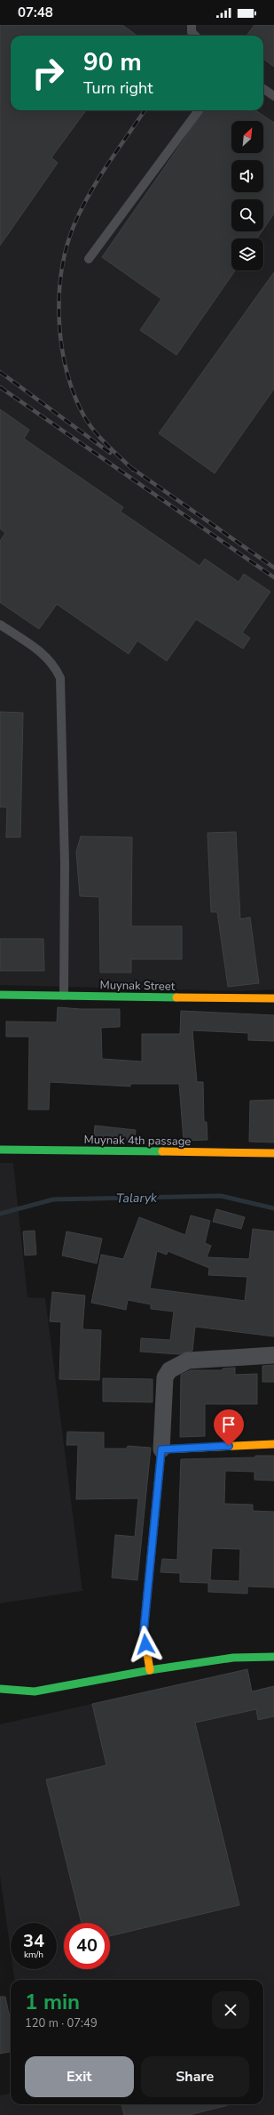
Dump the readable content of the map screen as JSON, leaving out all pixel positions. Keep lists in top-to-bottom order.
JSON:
{
  "streets": {
    "street": ["Muynak Street", "Muynak 4th passage"]
  },
  "water": ["Talaryk"],
  "north": "top right",
  "page": {
    "status": "07:48",
    "turn": ["90 m", "Turn right"],
    "speed": "34 km/h",
    "limit": "40",
    "heading": ["1 min", "120 m · 07:49"],
    "buttons": ["Exit", "Share"]
  }
}
